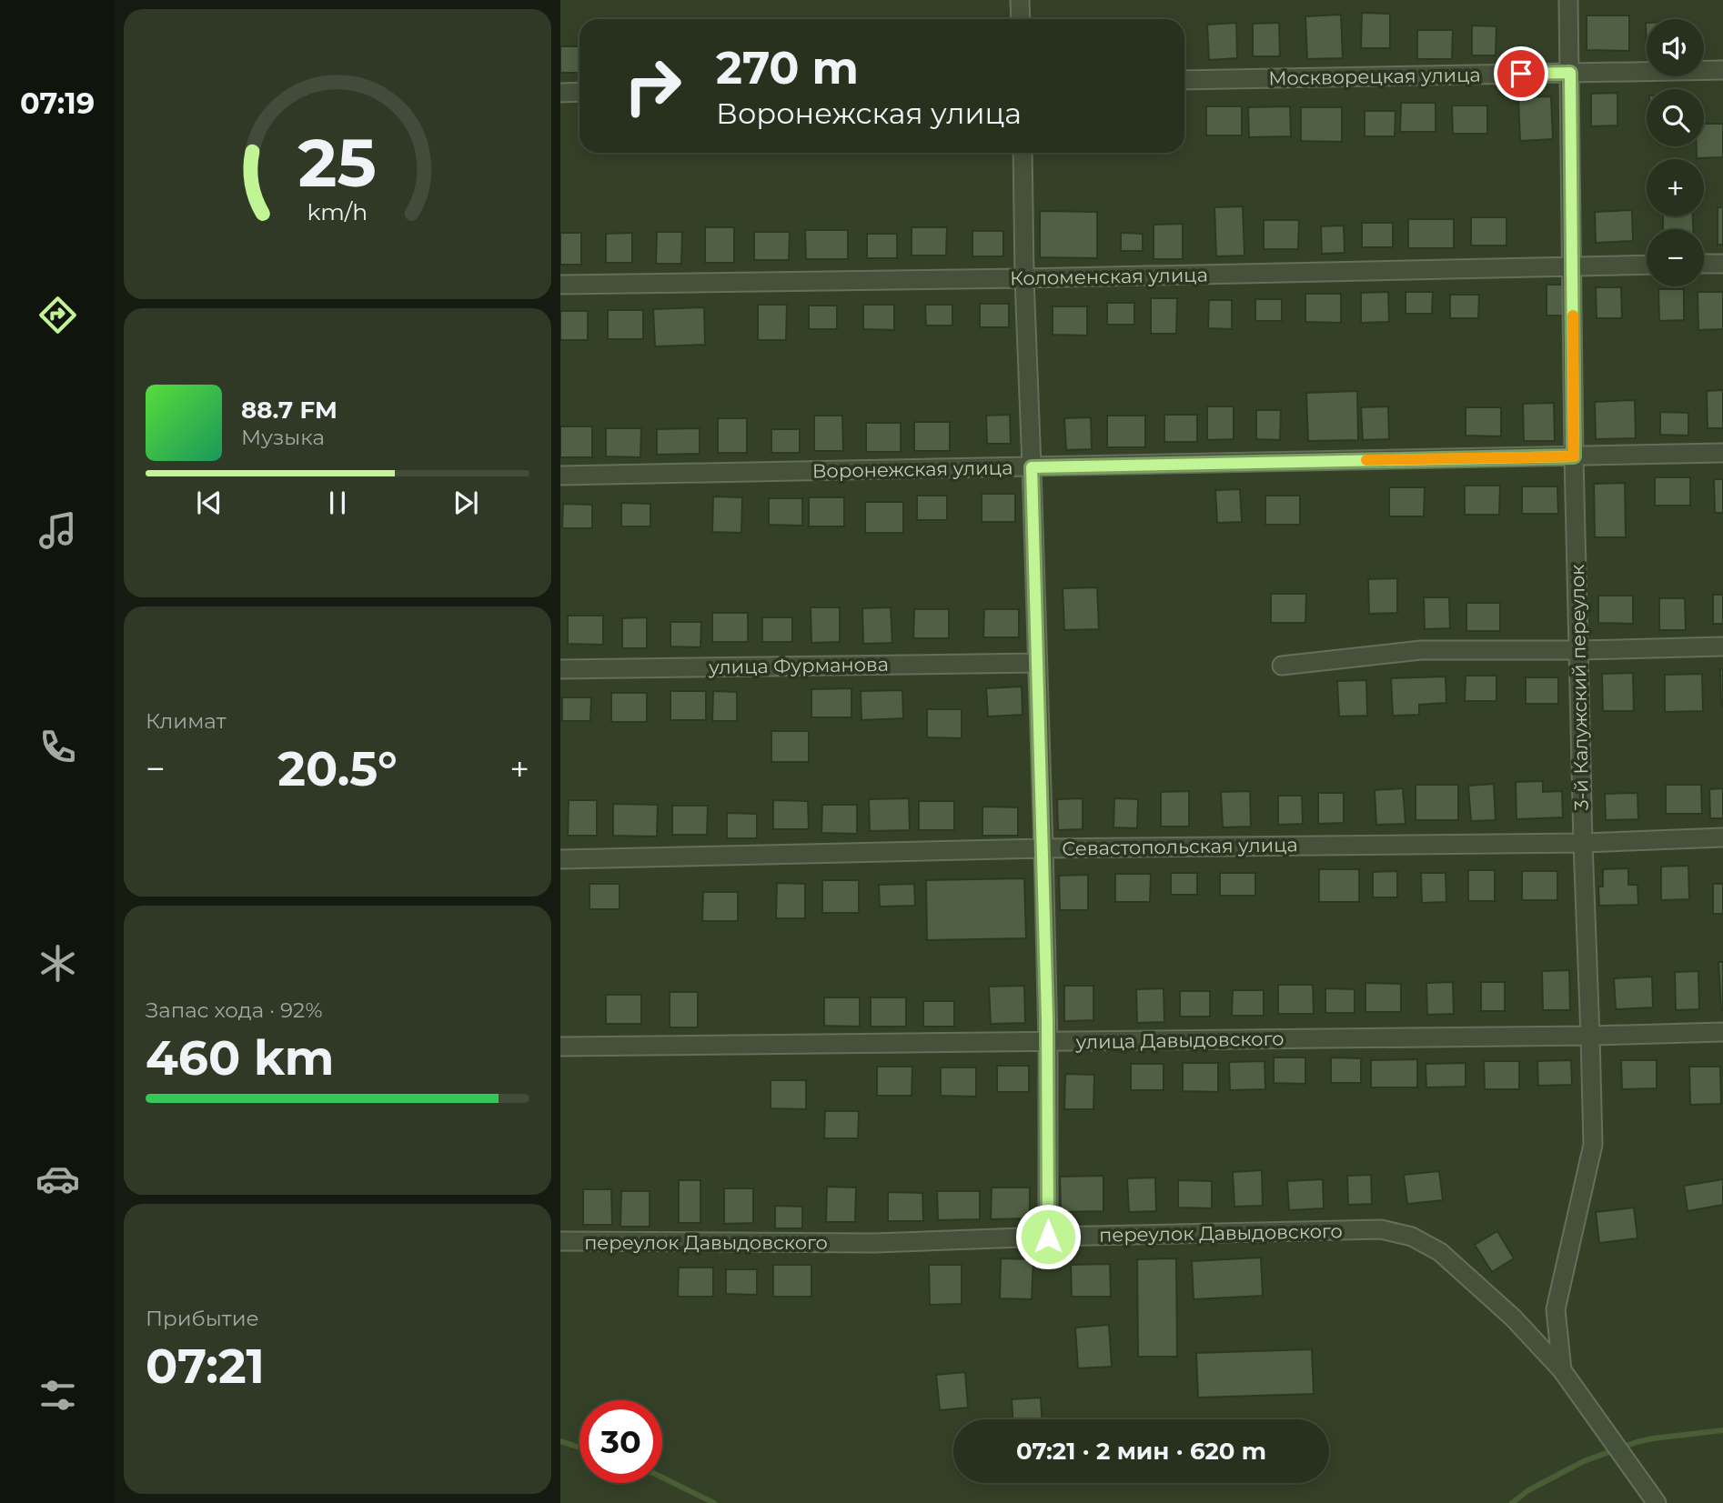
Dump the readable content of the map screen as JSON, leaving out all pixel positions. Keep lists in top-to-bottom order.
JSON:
{
  "streets": {
    "street": [
      "Москворецкая улица",
      "Коломенская улица",
      "Воронежская улица",
      "улица Фурманова",
      "3-й Калужский переулок",
      "Севастопольская улица",
      "улица Давыдовского",
      "переулок Давыдовского"
    ]
  },
  "crossings": [
    ["Москворецкая улица", "3-й Калужский переулок"],
    ["Коломенская улица", "3-й Калужский переулок"],
    ["Воронежская улица", "3-й Калужский переулок"],
    ["3-й Калужский переулок", "Севастопольская улица"],
    ["3-й Калужский переулок", "улица Давыдовского"],
    ["3-й Калужский переулок", "переулок Давыдовского"]
  ],
  "page": {
    "tabs": "07:19",
    "map_buttons": ["+", "−"],
    "turn": ["270 m", "Воронежская улица"],
    "song": ["88.7 FM", "Музыка"],
    "tile": [
      "Климат",
      ["Запас хода · 92%", "460 km"],
      ["Прибытие", "07:21"]
    ],
    "heat": ["−", "20.5°", "+"],
    "limit": "30",
    "trip": "07:21 · 2 мин · 620 m",
    "gauge": ["25", "km/h"]
  }
}
